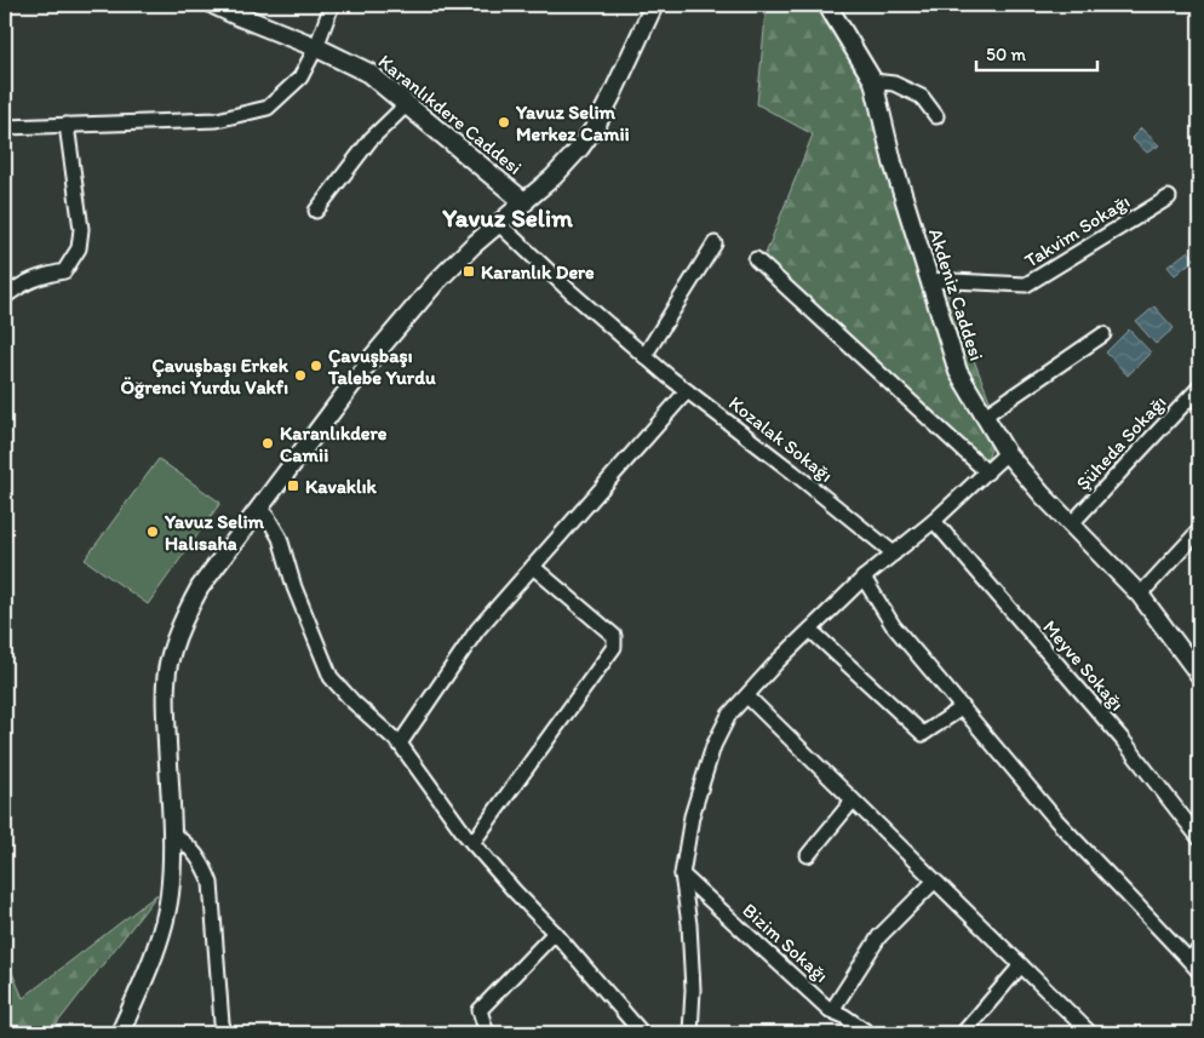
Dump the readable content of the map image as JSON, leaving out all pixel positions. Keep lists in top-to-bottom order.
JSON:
{
  "streets": {
    "main road": ["Karanlıkdere Caddesi"],
    "street": [
      "Takvim Sokağı",
      "Akdeniz Caddesi",
      "Kozalak Sokağı",
      "Şüheda Sokağı",
      "Meyve Sokağı",
      "Bizim Sokağı"
    ]
  },
  "crossings": [
    ["Takvim Sokağı", "Akdeniz Caddesi"],
    ["Akdeniz Caddesi", "Şüheda Sokağı"]
  ],
  "districts": ["Yavuz Selim"],
  "places": {
    "other": [
      "Yavuz Selim Merkez Camii",
      "Çavuşbaşı Talebe Yurdu",
      "Çavuşbaşı Erkek Öğrenci Yurdu Vakfı",
      "Karanlıkdere Camii",
      "Yavuz Selim Halısaha"
    ],
    "transit": ["Karanlık Dere", "Kavaklık"]
  },
  "scale_bar": "50 m"
}
